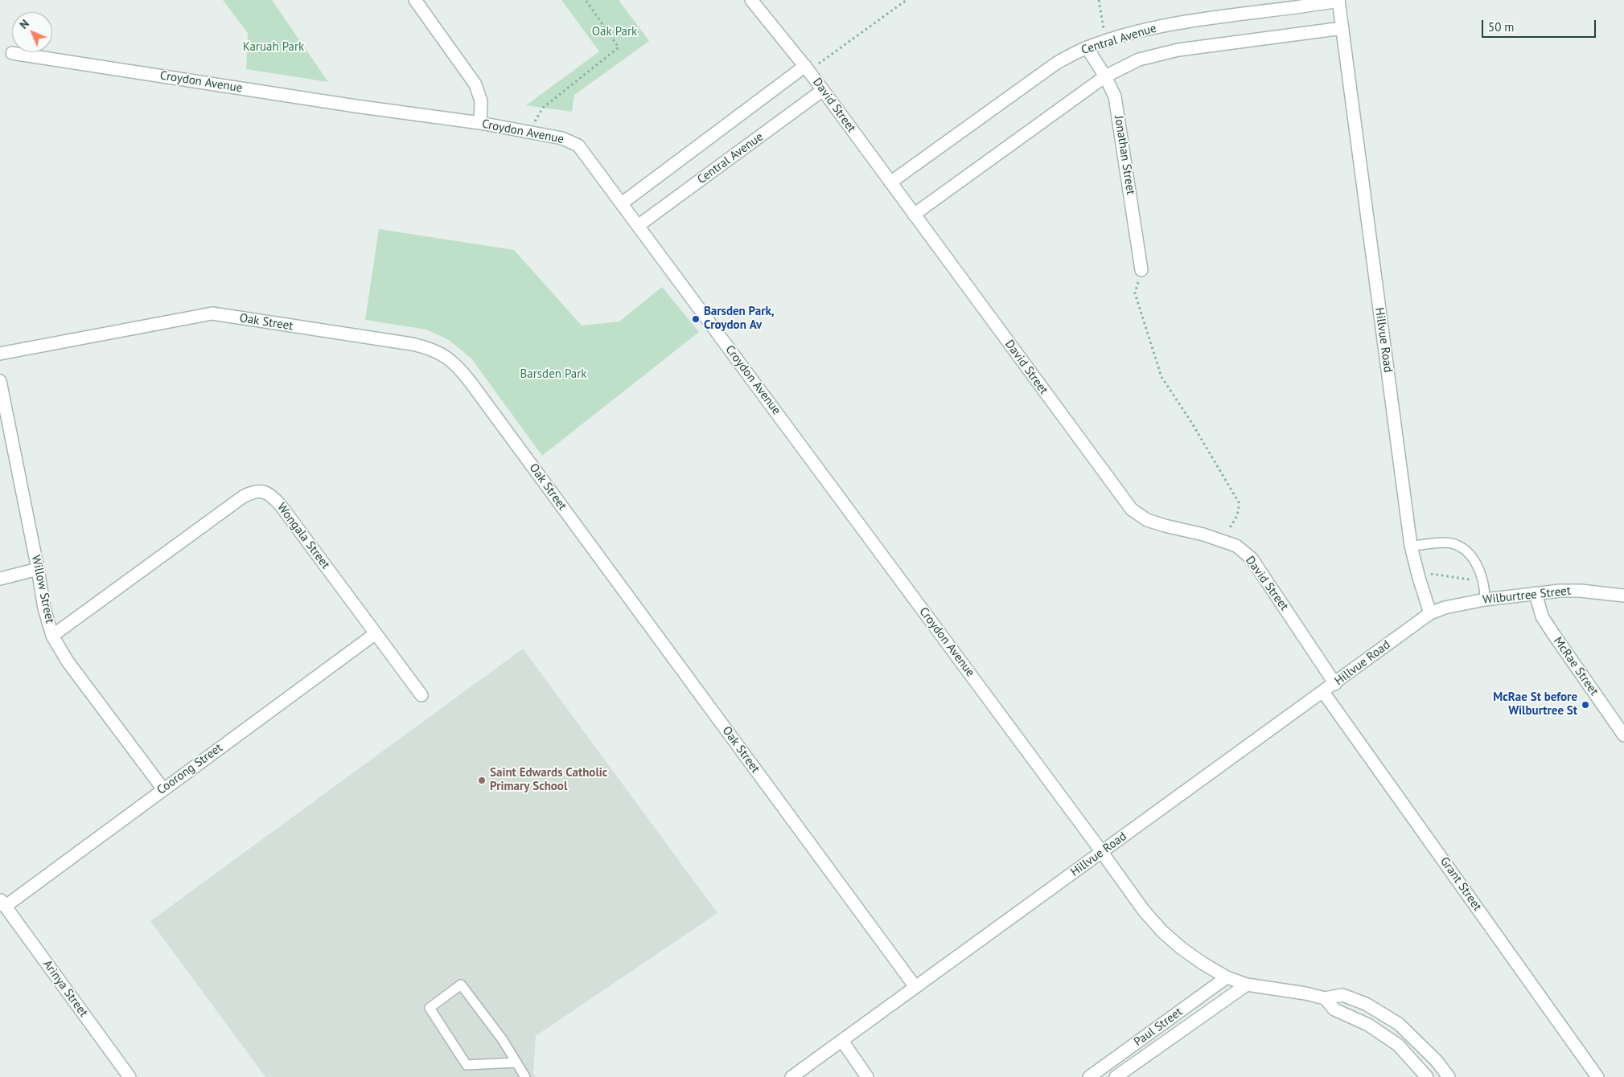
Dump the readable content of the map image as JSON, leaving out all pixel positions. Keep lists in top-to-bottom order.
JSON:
{
  "streets": {
    "street": [
      "Central Avenue",
      "Croydon Avenue",
      "David Street",
      "Jonathan Street",
      "Oak Street",
      "Hillvue Road",
      "Wongala Street",
      "Willow Street",
      "Wilburtree Street",
      "McRae Street",
      "Coorong Street",
      "Grant Street",
      "Arinya Street",
      "Paul Street"
    ]
  },
  "crossings": [
    ["Central Avenue", "Croydon Avenue"],
    ["Central Avenue", "David Street"],
    ["Central Avenue", "Jonathan Street"],
    ["Central Avenue", "Hillvue Road"],
    ["Croydon Avenue", "Hillvue Road"],
    ["Croydon Avenue", "Paul Street"],
    ["David Street", "Hillvue Road"],
    ["Oak Street", "Hillvue Road"],
    ["Hillvue Road", "Wilburtree Street"],
    ["Hillvue Road", "Grant Street"],
    ["Wongala Street", "Willow Street"],
    ["Wongala Street", "Coorong Street"],
    ["Willow Street", "Coorong Street"],
    ["Wilburtree Street", "McRae Street"],
    ["Coorong Street", "Arinya Street"]
  ],
  "parks": ["Oak Park", "Karuah Park", "Barsden Park"],
  "places": ["Barsden Park, Croydon Av", "McRae St before Wilburtree St", "Saint Edwards Catholic Primary School"],
  "scale_bar": "50 m",
  "north": "top left"
}
